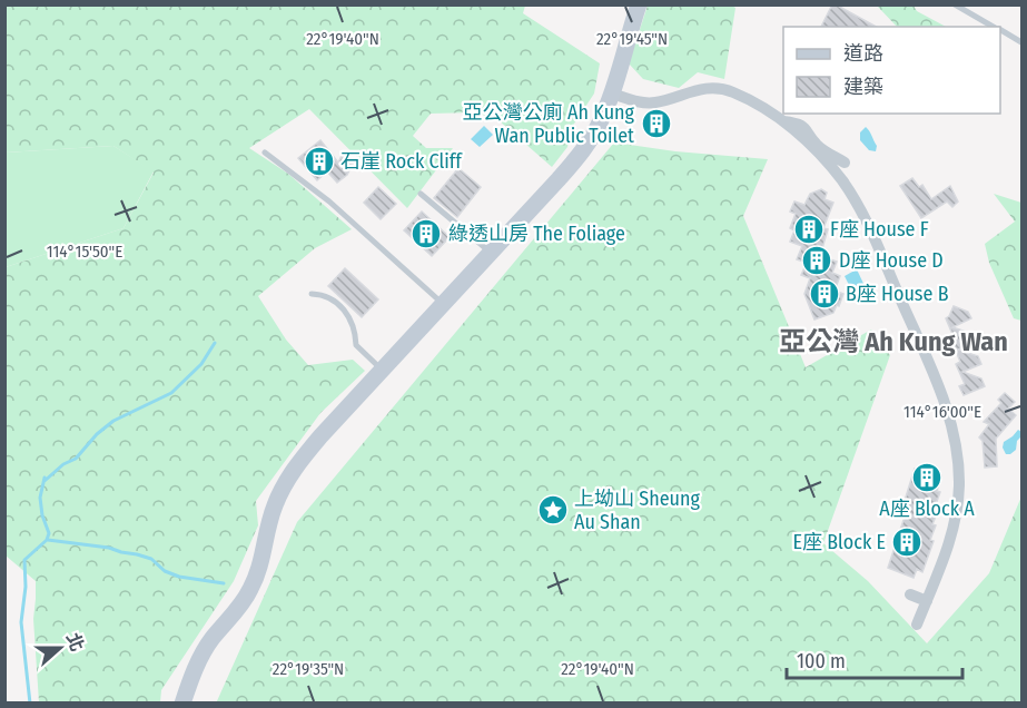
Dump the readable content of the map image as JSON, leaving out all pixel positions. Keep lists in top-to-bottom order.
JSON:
{
  "districts": ["亞公灣 Ah Kung Wan"],
  "places": {
    "building": [
      "亞公灣公廁 Ah Kung Wan Public Toilet",
      "石崖 Rock Cliff",
      "F座 House F",
      "綠透山房 The Foliage",
      "D座 House D",
      "B座 House B",
      "A座 Block A",
      "E座 Block E"
    ],
    "place": ["上坳山 Sheung Au Shan"]
  },
  "legend": ["道路", "建築"],
  "scale_bar": "100 m",
  "north": "right",
  "coordinates": [
    "22°19'40\"N",
    "22°19'45\"N",
    "114°15'50\"E",
    "114°16'00\"E",
    "22°19'35\"N"
  ]
}
